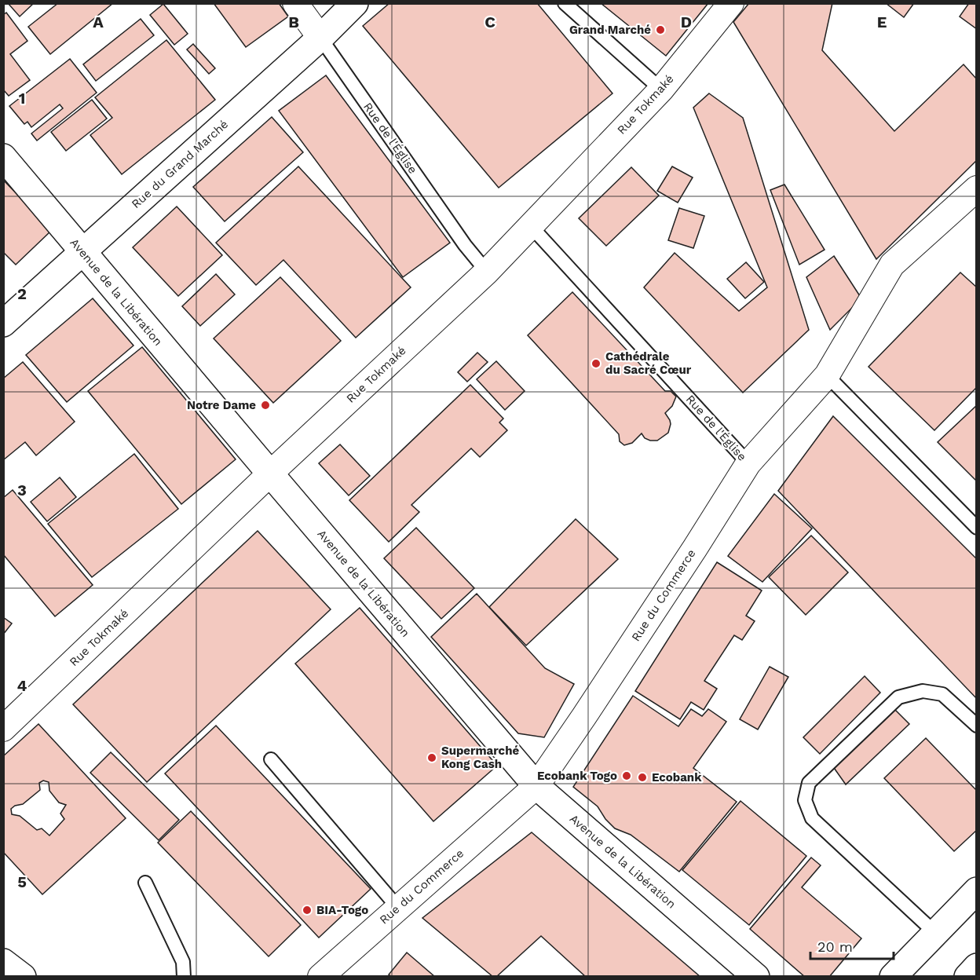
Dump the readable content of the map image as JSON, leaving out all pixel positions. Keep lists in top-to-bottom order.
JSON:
{
  "streets": {
    "main road": ["Rue du Grand Marché", "Avenue de la Libération"],
    "street": ["Rue Tokmaké", "Rue de l'Église", "Rue du Commerce"]
  },
  "crossings": [
    ["Rue Tokmaké", "Rue de l'Église"],
    ["Rue Tokmaké", "Avenue de la Libération"],
    ["Rue de l'Église", "Rue du Grand Marché"],
    ["Rue de l'Église", "Rue du Commerce"],
    ["Rue du Grand Marché", "Avenue de la Libération"],
    ["Avenue de la Libération", "Rue du Commerce"]
  ],
  "places": [
    "Grand Marché",
    "Cathédrale du Sacré Cœur",
    "Notre Dame",
    "Supermarché Kong Cash",
    "Ecobank Togo",
    "Ecobank",
    "BIA-Togo"
  ],
  "scale_bar": "20 m",
  "grid": {
    "columns": [
      "A",
      "B",
      "C",
      "D",
      "E"
    ],
    "rows": [
      "1",
      "2",
      "3",
      "4",
      "5"
    ]
  }
}
